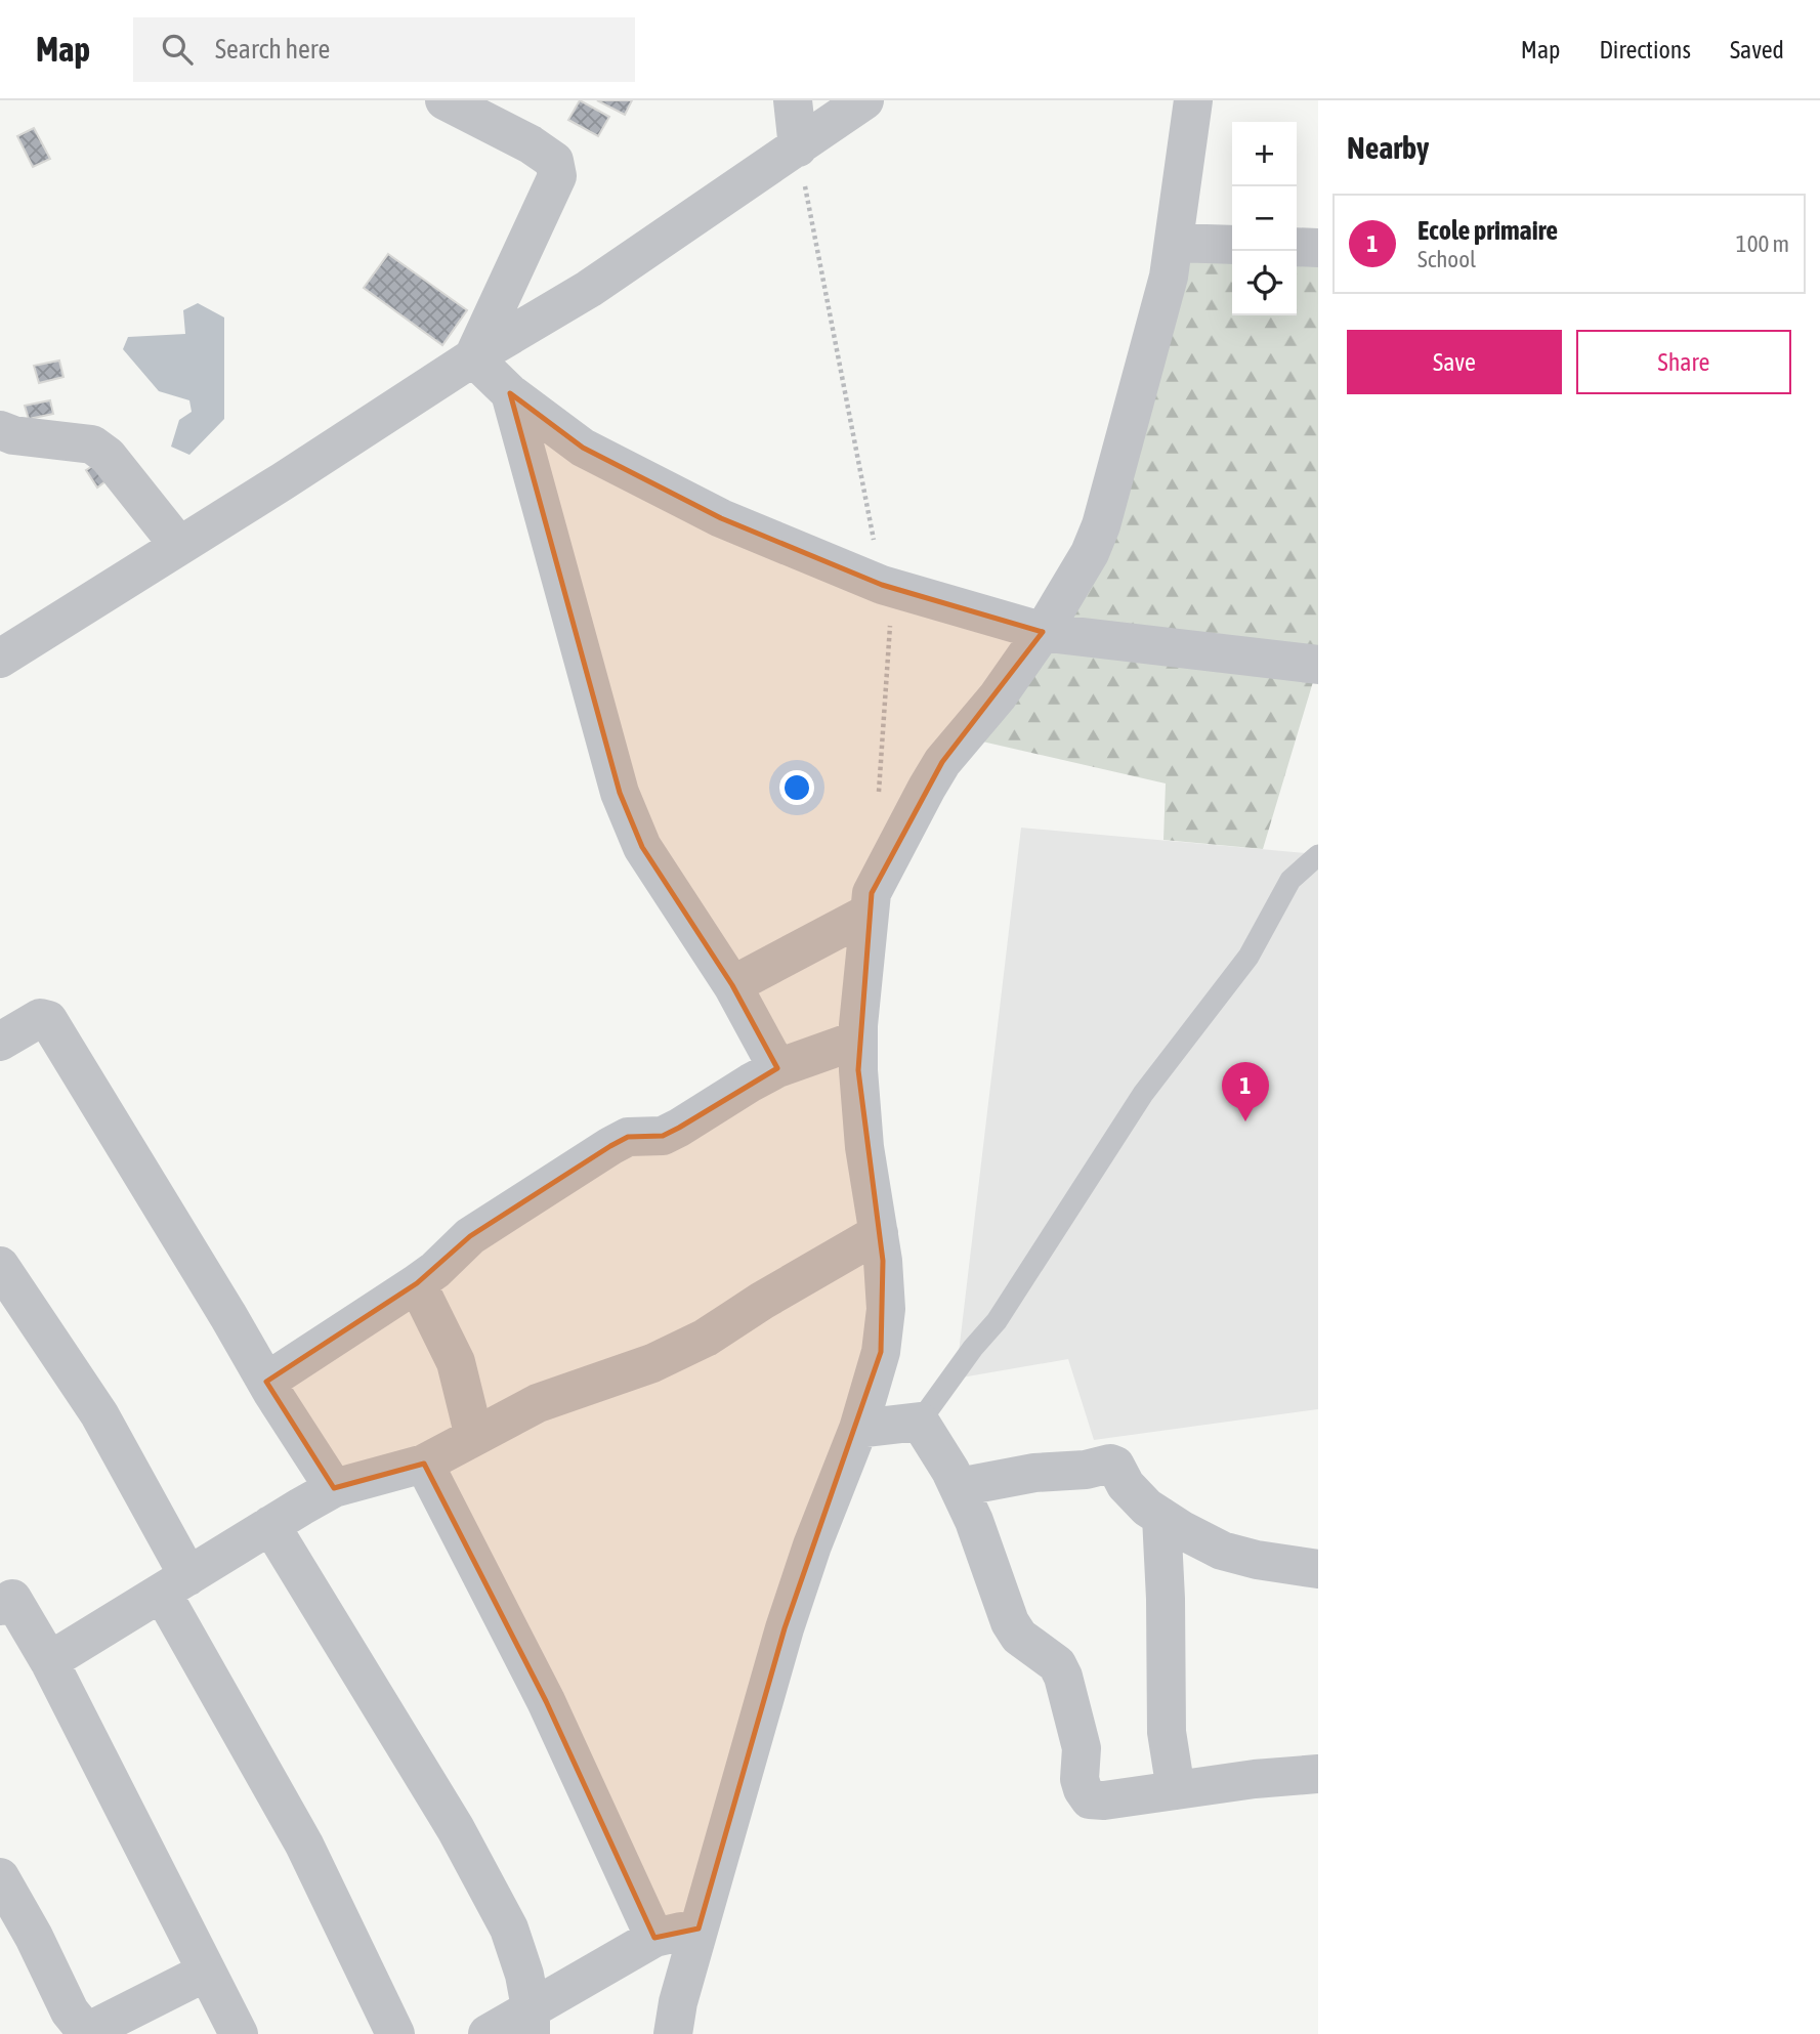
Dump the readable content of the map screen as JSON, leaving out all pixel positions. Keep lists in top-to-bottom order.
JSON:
{
  "page": {
    "header": "Map",
    "search": "Search here",
    "nav": ["Map", "Directions", "Saved"],
    "heading": "Nearby",
    "map_buttons": ["+", "−"],
    "list": [
      {
        "mark": "1",
        "name": "Ecole primaire",
        "note": "School",
        "value": "100 m"
      }
    ],
    "buttons": ["Save", "Share"],
    "pins": "1"
  }
}
